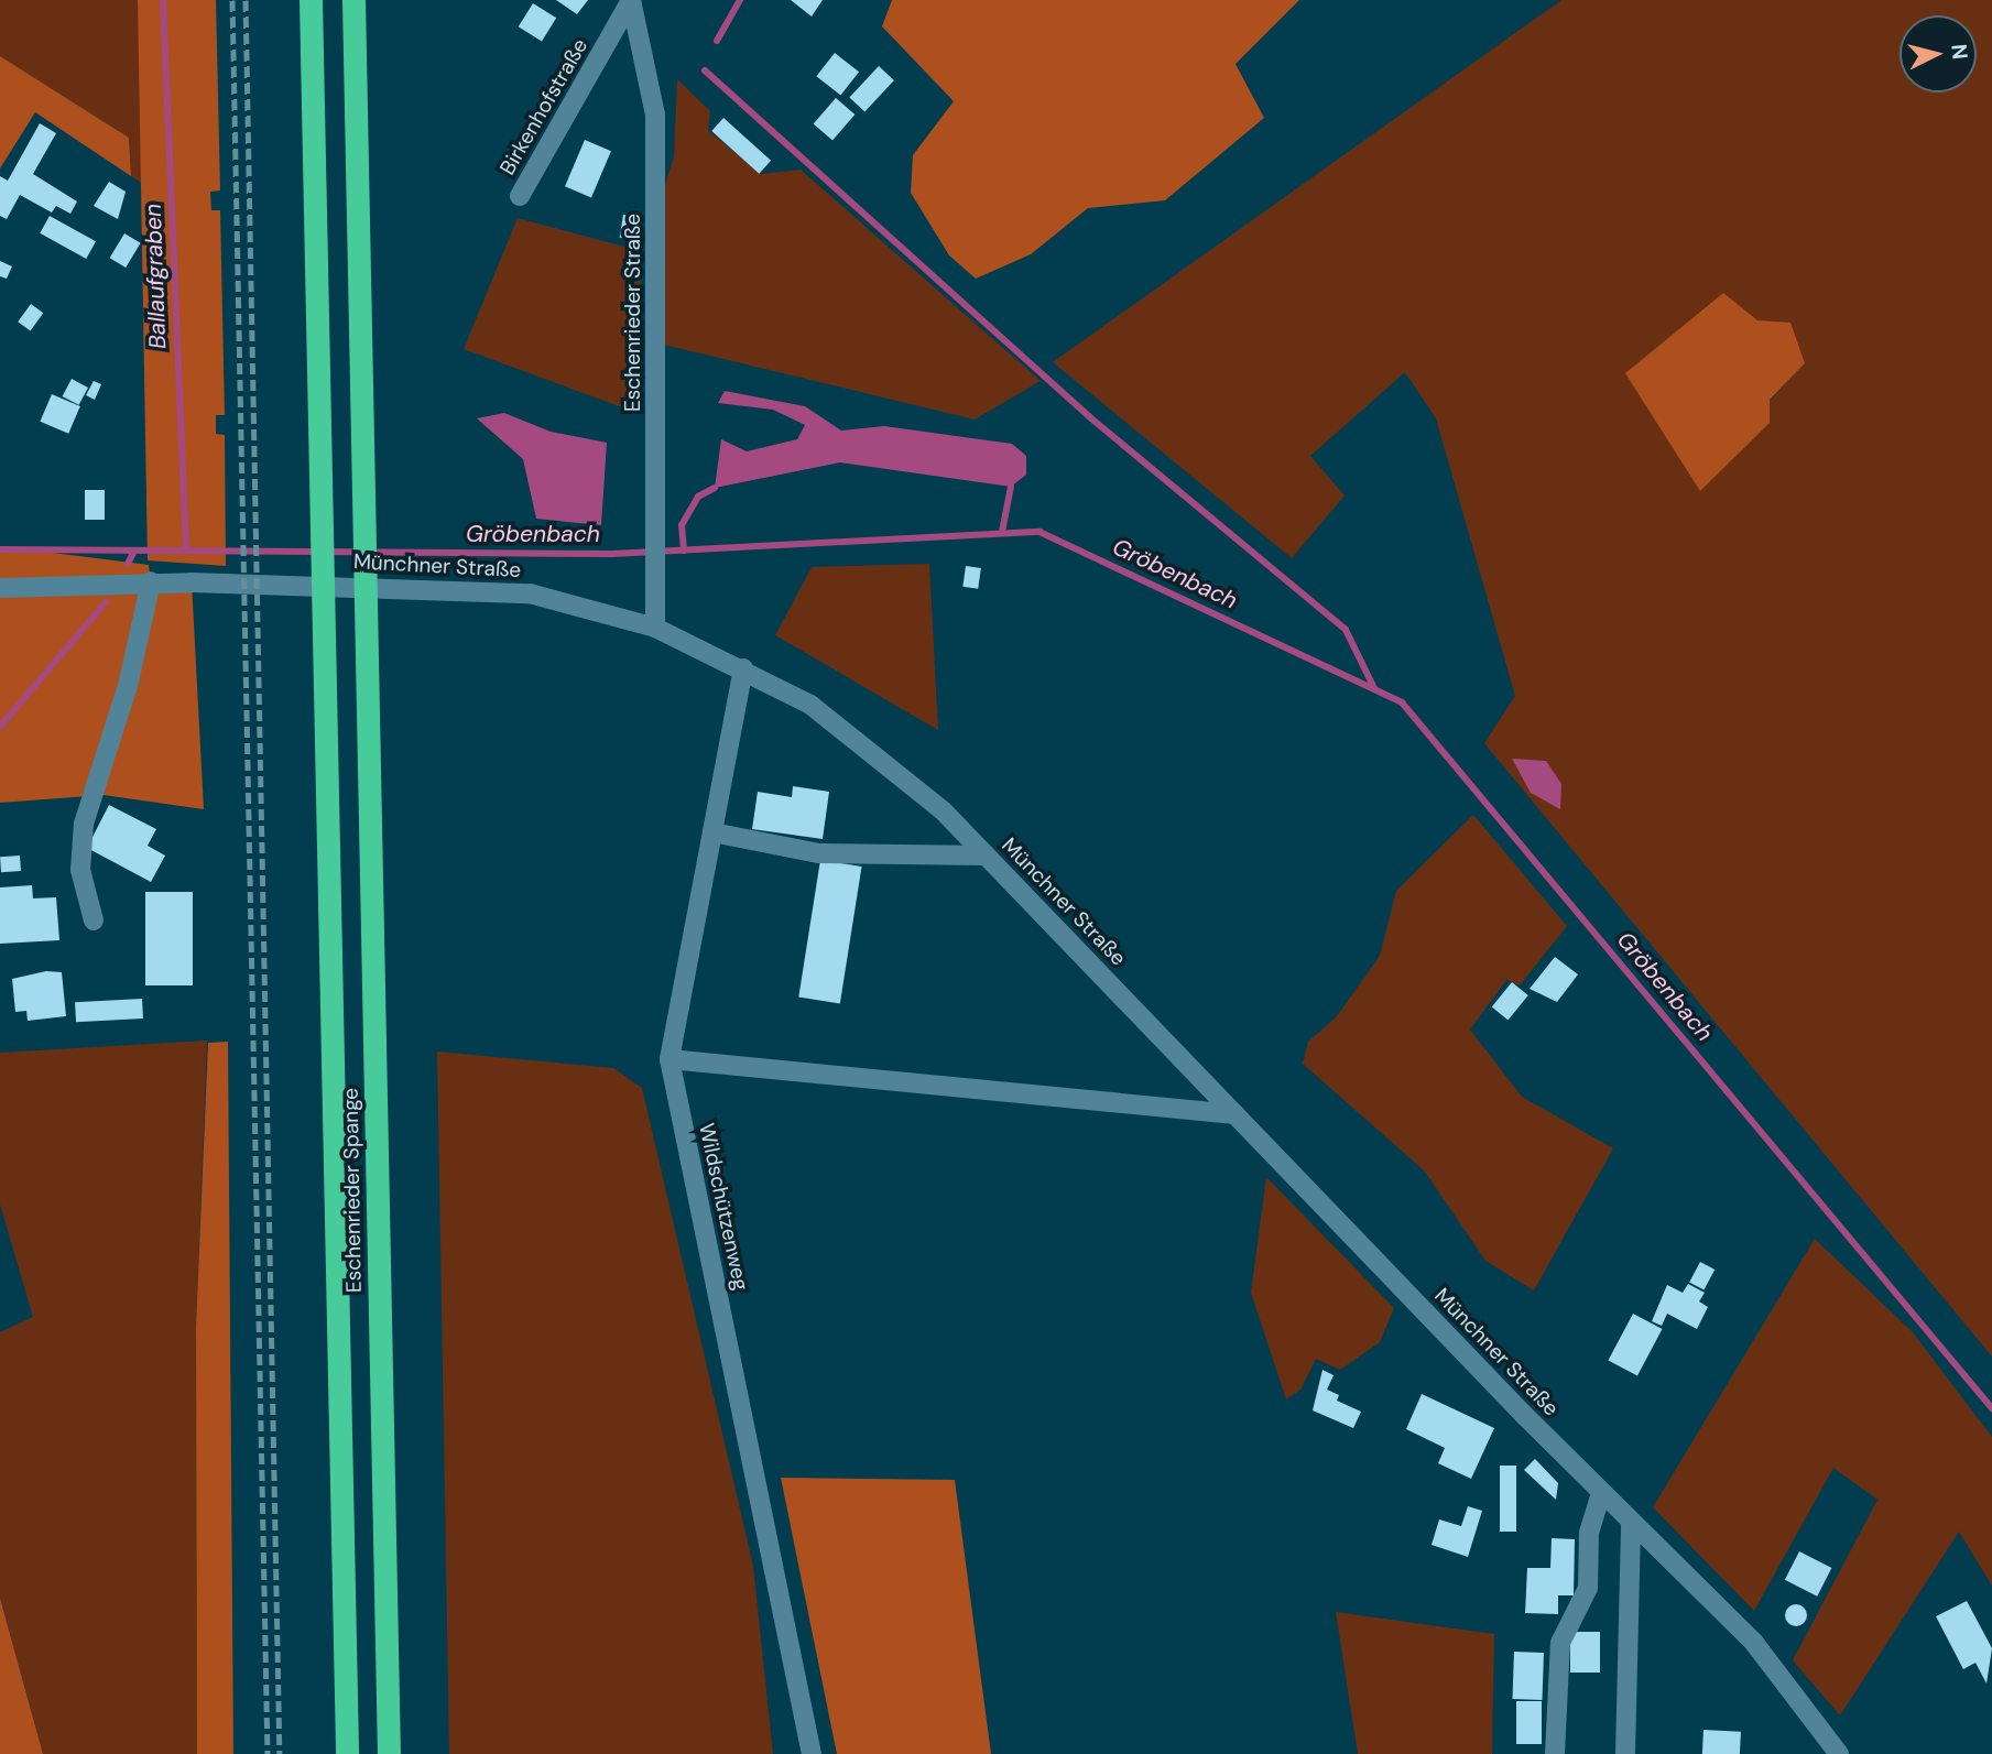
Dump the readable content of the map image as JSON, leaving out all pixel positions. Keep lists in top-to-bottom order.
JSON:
{
  "streets": {
    "highway": ["Eschenrieder Spange"],
    "street": [
      "Birkenhofstraße",
      "Eschenrieder Straße",
      "Münchner Straße",
      "Wildschützenweg"
    ]
  },
  "crossings": [
    ["Birkenhofstraße", "Eschenrieder Straße"],
    ["Eschenrieder Straße", "Münchner Straße"],
    ["Münchner Straße", "Wildschützenweg"]
  ],
  "water": ["Ballaufgraben", "Gröbenbach"],
  "north": "right"
}
